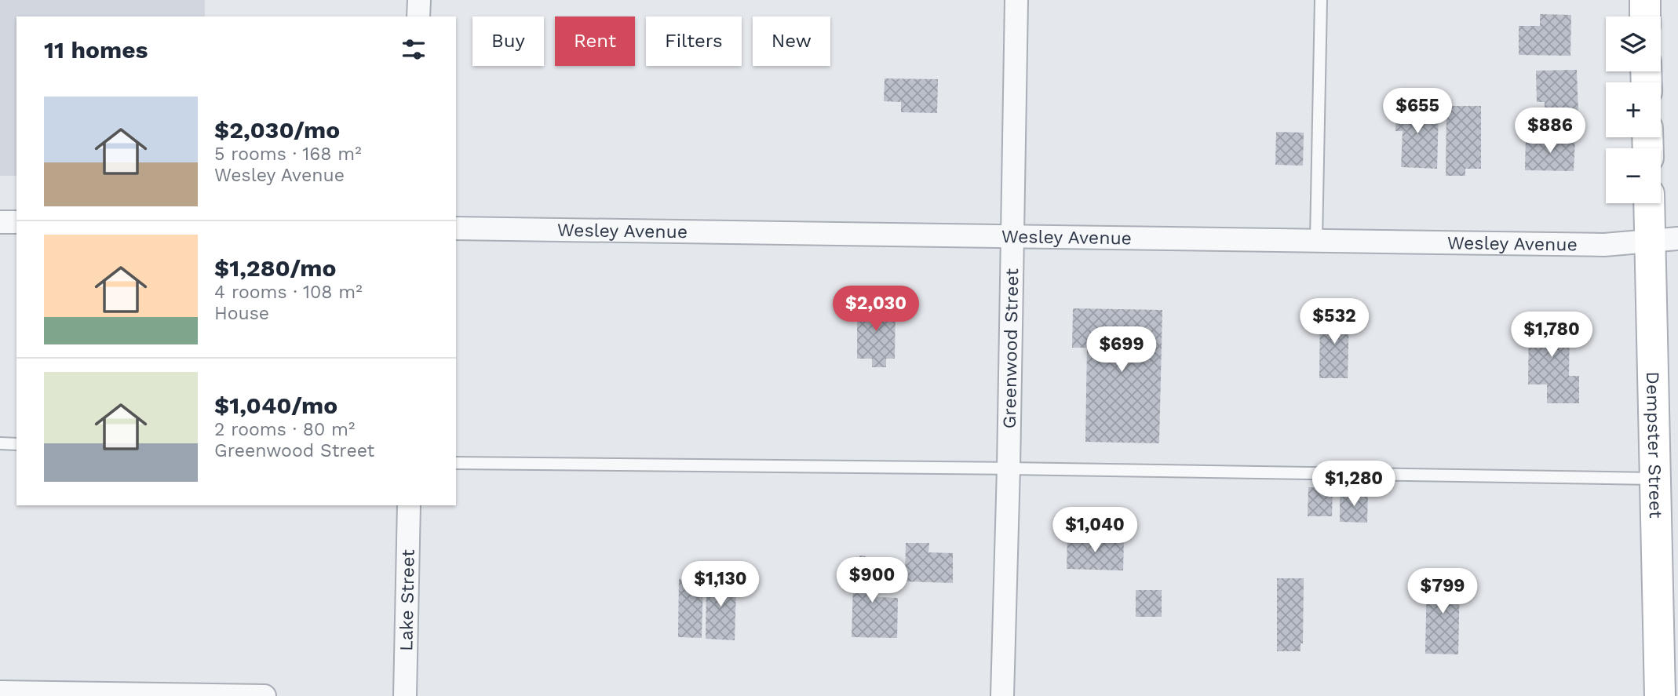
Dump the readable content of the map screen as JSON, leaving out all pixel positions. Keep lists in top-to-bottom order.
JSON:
{
  "streets": {
    "main road": ["Dempster Street"],
    "street": ["Wesley Avenue", "Greenwood Street", "Lake Street"]
  },
  "crossings": [
    ["Wesley Avenue", "Greenwood Street"],
    ["Wesley Avenue", "Dempster Street"]
  ],
  "page": {
    "map_buttons": ["+", "−"],
    "chip": [
      "Buy",
      "Rent",
      "Filters",
      "New"
    ],
    "heading": "11 homes",
    "list": [
      {
        "name": "$2,030/mo",
        "note": "5 rooms · 168 m² · Wesley Avenue"
      },
      {
        "name": "$1,280/mo",
        "note": "4 rooms · 108 m² · House"
      },
      {
        "name": "$1,040/mo",
        "note": "2 rooms · 80 m² · Greenwood Street"
      }
    ],
    "price": [
      "$655",
      "$886",
      "$2,030",
      "$532",
      "$1,780",
      "$699",
      "$1,280",
      "$1,040",
      "$900",
      "$1,130",
      "$799"
    ]
  }
}
